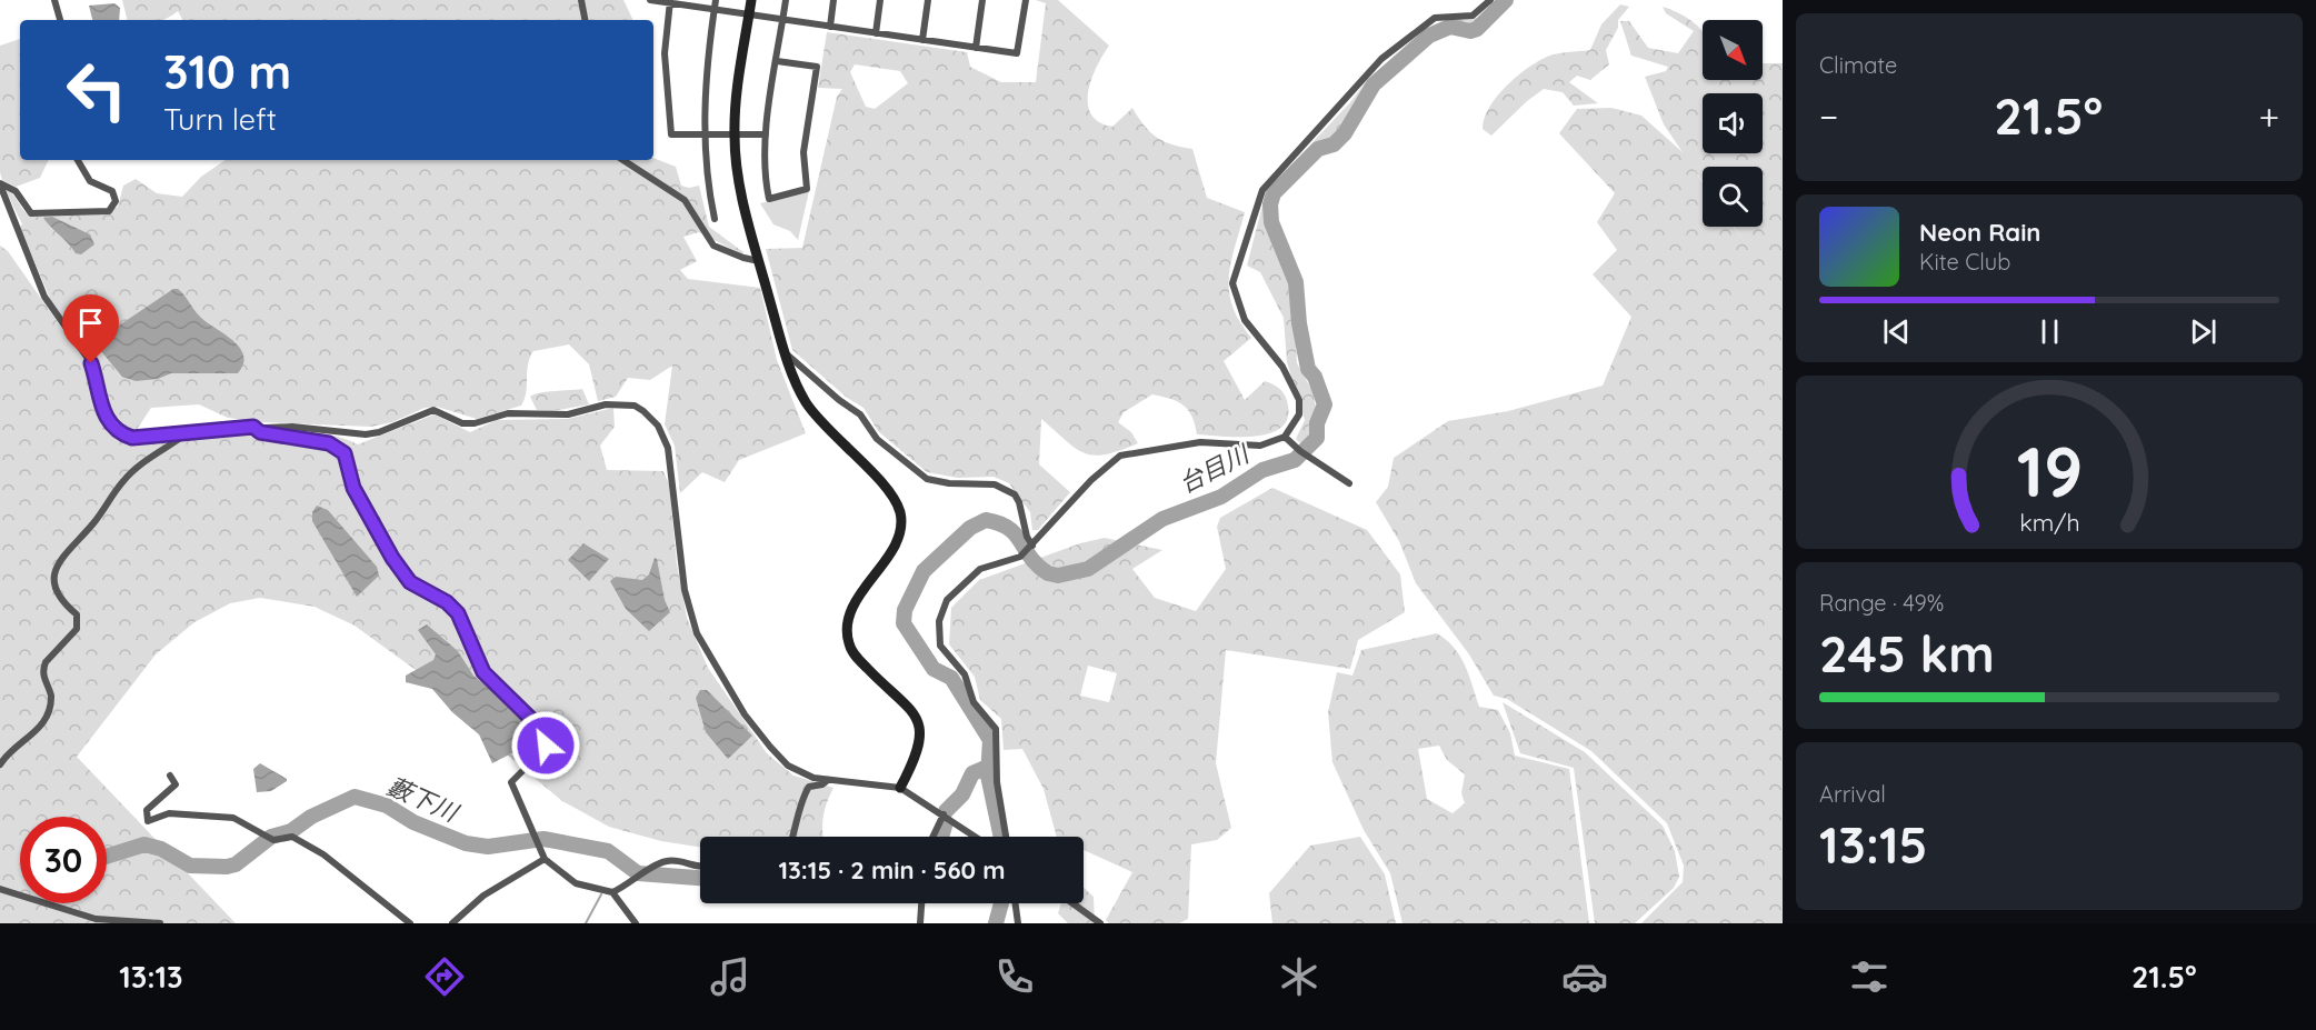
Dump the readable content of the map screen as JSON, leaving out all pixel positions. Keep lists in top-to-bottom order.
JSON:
{
  "water": ["台目川", "藪下川"],
  "north": "bottom right",
  "page": {
    "tile": [
      "Climate",
      ["Range · 49%", "245 km"],
      ["Arrival", "13:15"]
    ],
    "turn": ["310 m", "Turn left"],
    "heat": ["−", "21.5°", "+"],
    "song": ["Neon Rain", "Kite Club"],
    "limit": "30",
    "trip": "13:15 · 2 min · 560 m",
    "tabs": ["13:13", "21.5°"],
    "gauge": ["19", "km/h"]
  }
}
